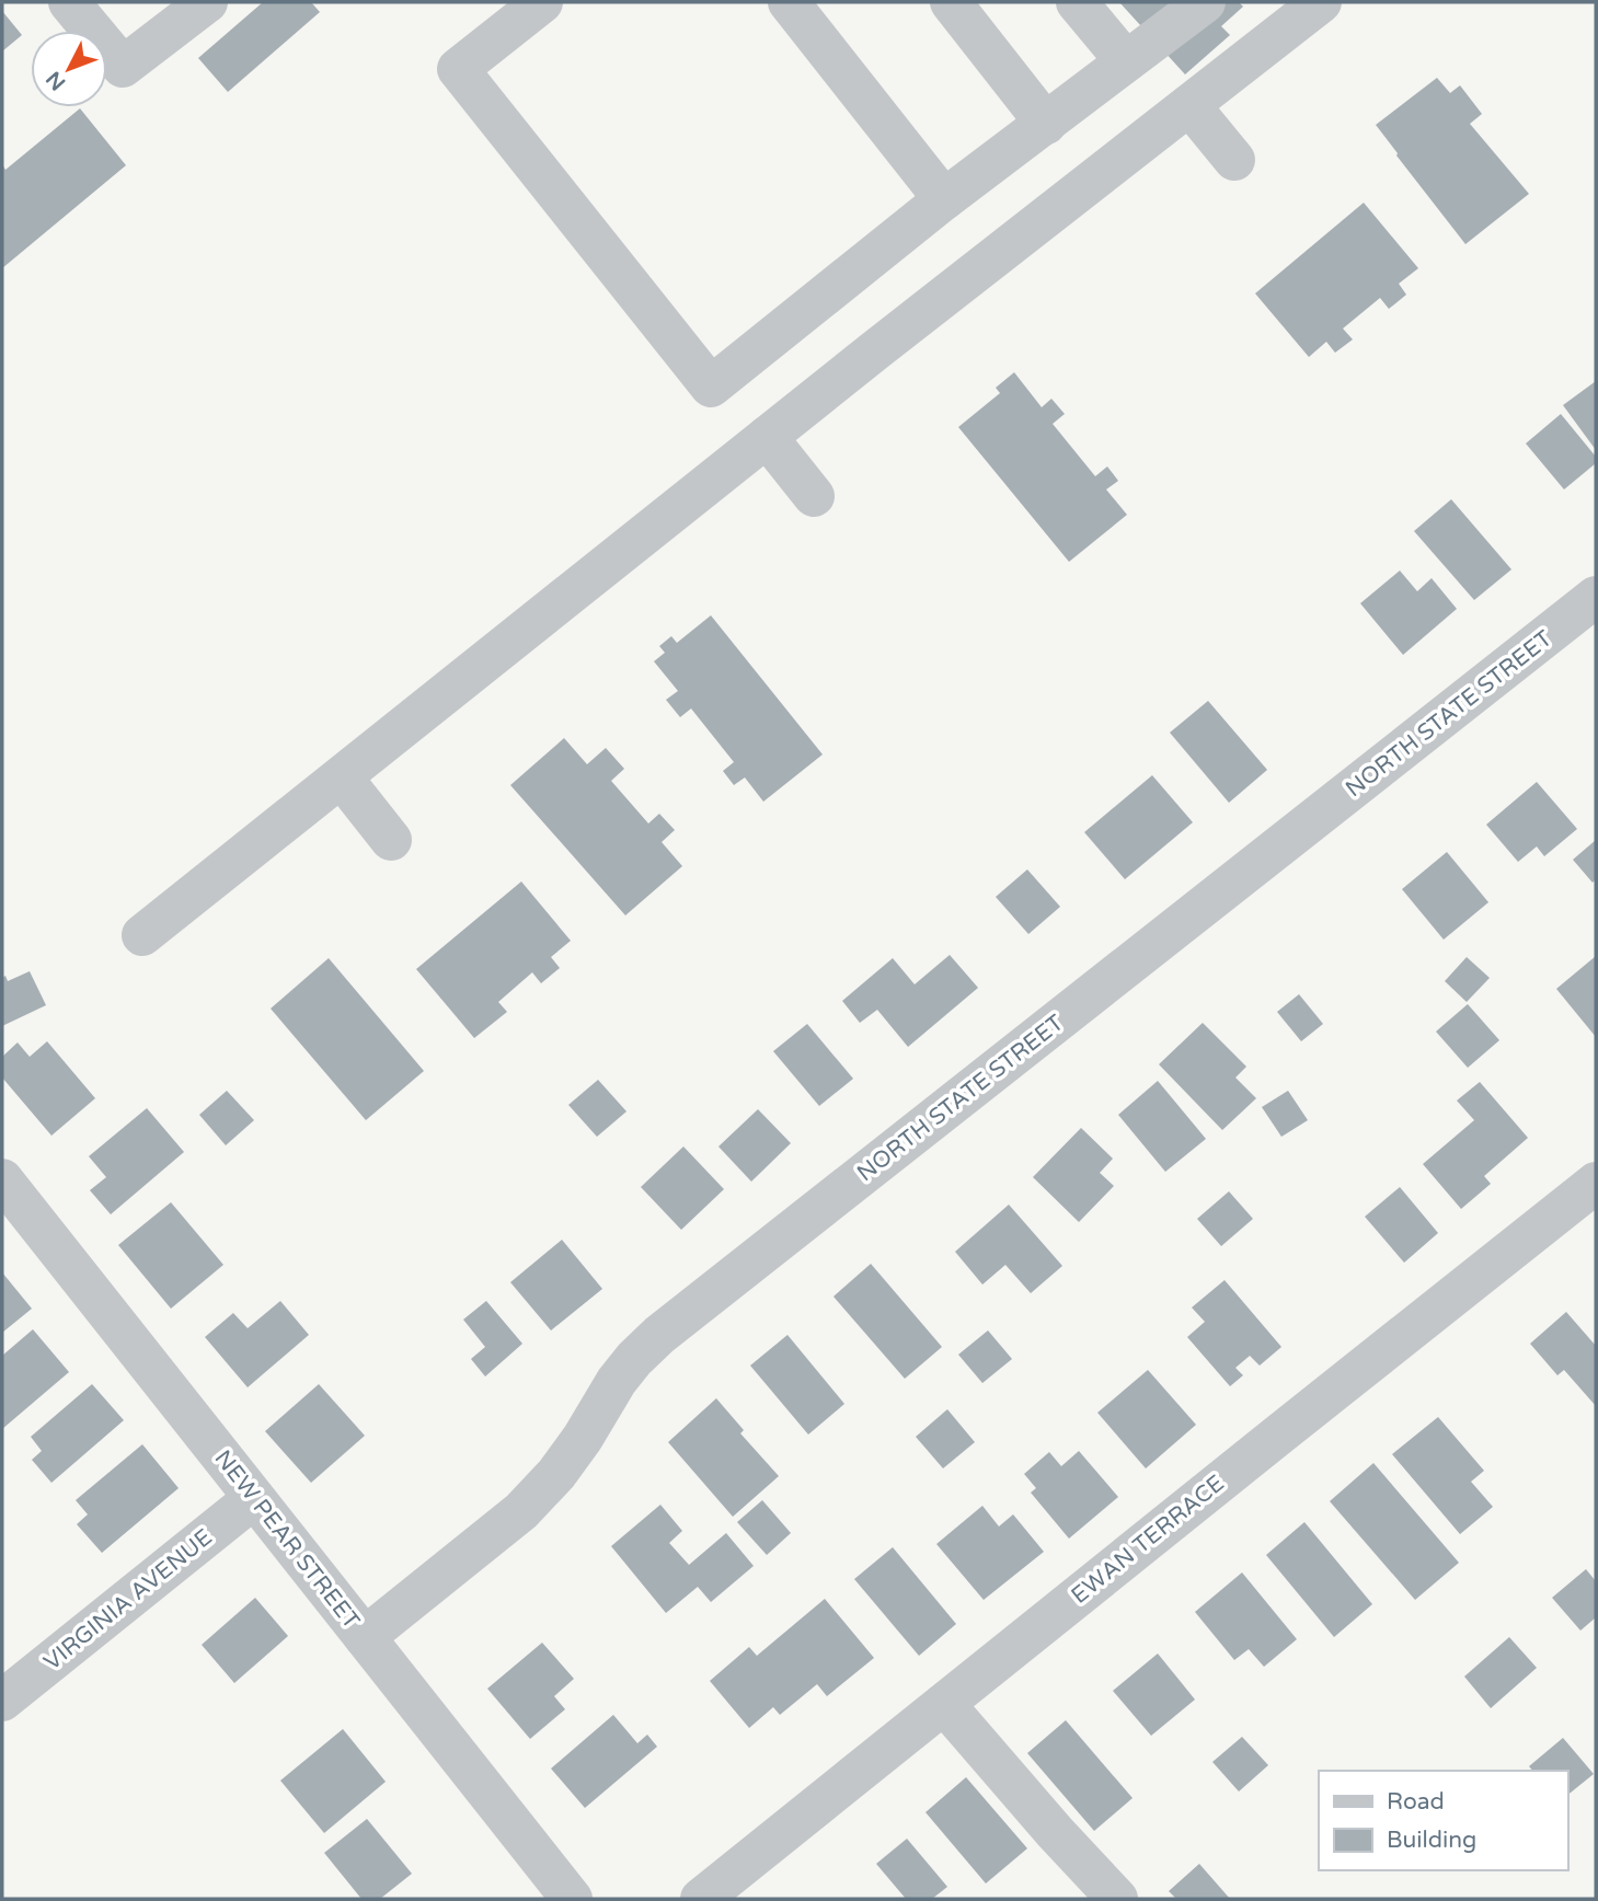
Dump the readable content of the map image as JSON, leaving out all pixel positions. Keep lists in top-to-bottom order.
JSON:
{
  "streets": {
    "street": [
      "NORTH STATE STREET",
      "NEW PEAR STREET",
      "EWAN TERRACE",
      "VIRGINIA AVENUE"
    ]
  },
  "crossings": [
    ["NORTH STATE STREET", "NEW PEAR STREET"],
    ["NEW PEAR STREET", "VIRGINIA AVENUE"]
  ],
  "legend": ["Road", "Building"],
  "north": "bottom left"
}
